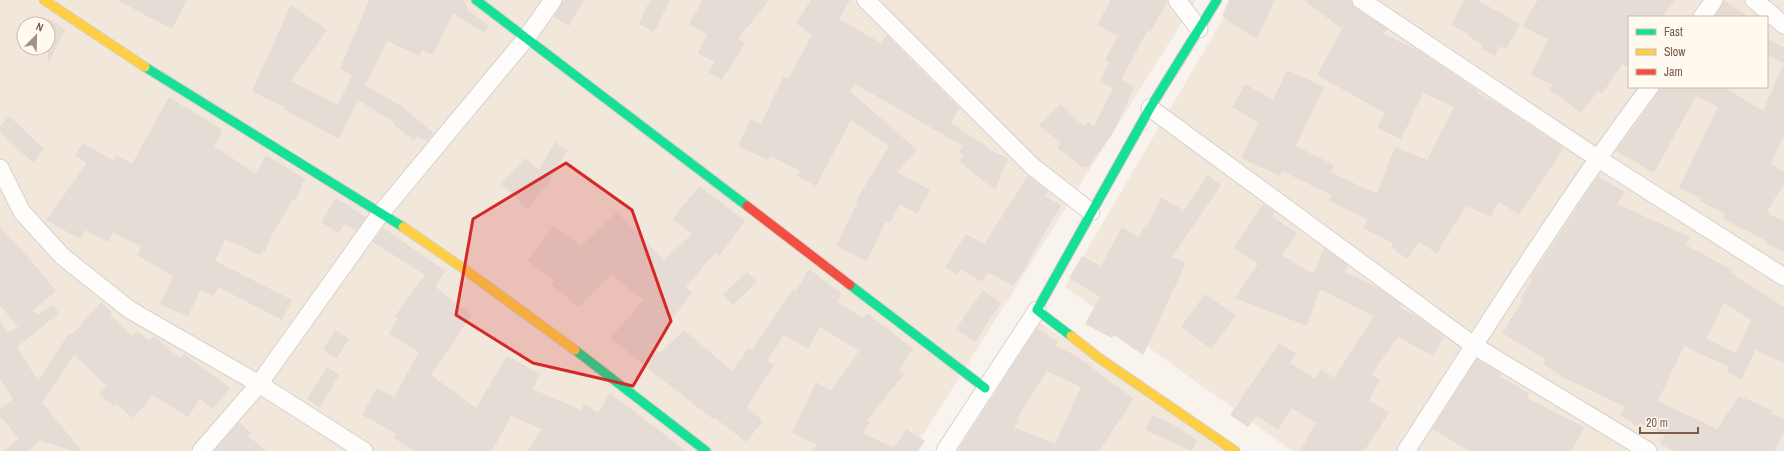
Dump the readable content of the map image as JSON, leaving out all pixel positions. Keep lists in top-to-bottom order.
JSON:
{
  "legend": ["Fast", "Slow", "Jam"],
  "scale_bar": "20 m",
  "north": "top right"
}
